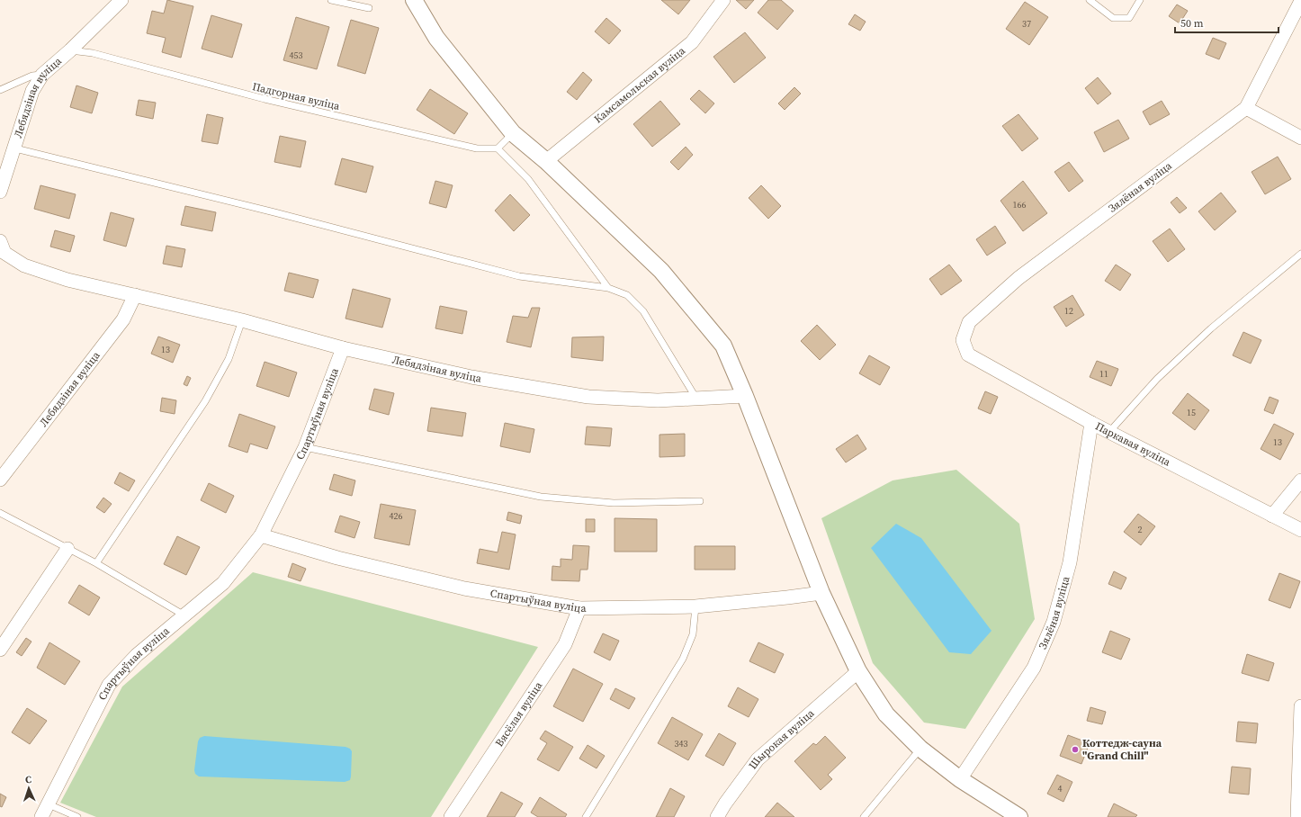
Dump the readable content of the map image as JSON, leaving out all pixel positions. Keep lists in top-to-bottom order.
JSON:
{
  "streets": {
    "street": [
      "Камсамольская вуліца",
      "Лебядзіная вуліца",
      "Зялёная вуліца",
      "Спартыўная вуліца",
      "Паркавая вуліца",
      "Вясёлая вуліца",
      "Шырокая вуліца"
    ],
    "lane": ["Падгорная вуліца"]
  },
  "crossings": [
    ["Падгорная вуліца", "Лебядзіная вуліца"],
    ["Лебядзіная вуліца", "Спартыўная вуліца"],
    ["Зялёная вуліца", "Паркавая вуліца"],
    ["Спартыўная вуліца", "Вясёлая вуліца"]
  ],
  "places": ["Коттедж-сауна \"Grand Chill\""],
  "house_numbers": [
    "37",
    "453",
    "166",
    "12",
    "13",
    "11",
    "15",
    "13",
    "426",
    "2",
    "343",
    "4"
  ],
  "scale_bar": "50 m",
  "north": "top"
}
